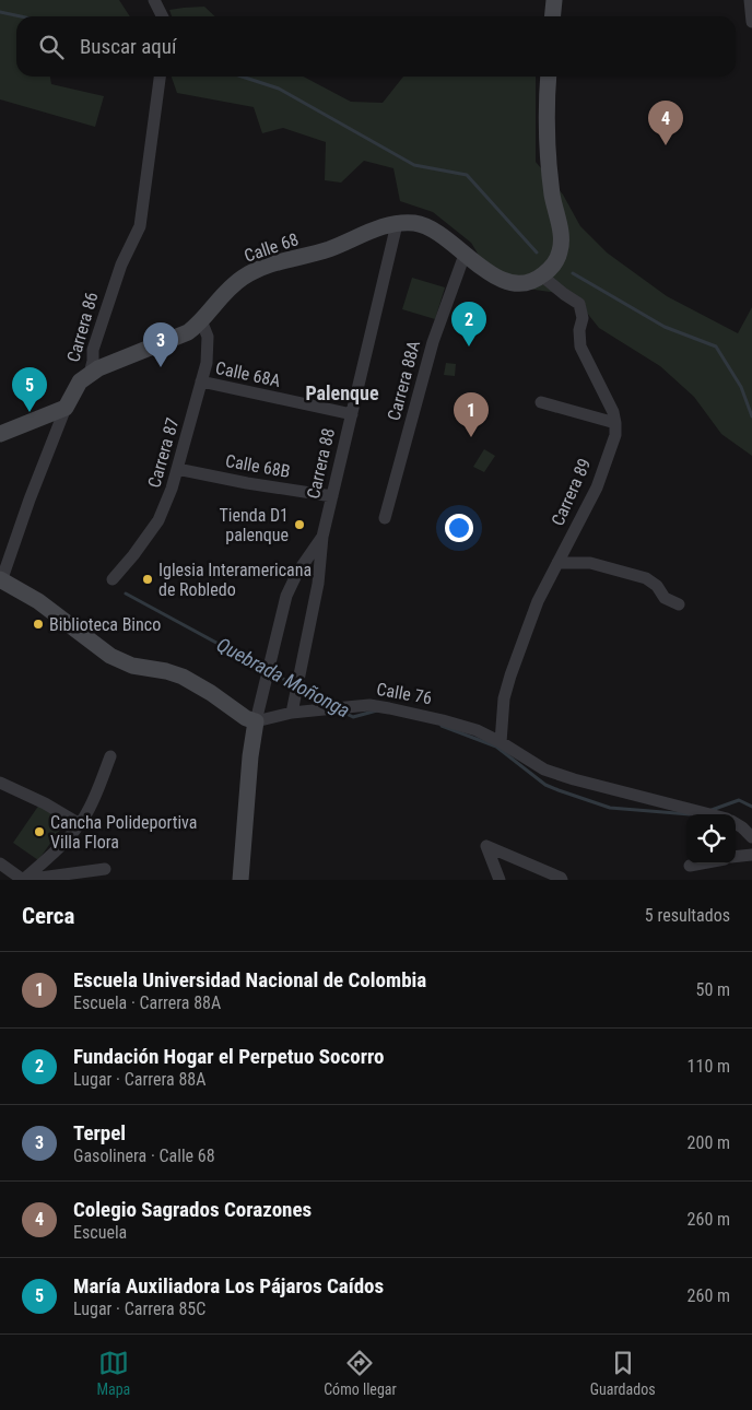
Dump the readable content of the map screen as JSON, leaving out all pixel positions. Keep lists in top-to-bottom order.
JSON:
{
  "streets": {
    "street": [
      "Calle 68",
      "Carrera 86",
      "Calle 68A",
      "Carrera 88A",
      "Carrera 87",
      "Carrera 88",
      "Calle 68B",
      "Carrera 89",
      "Calle 76"
    ]
  },
  "crossings": [
    ["Calle 68", "Carrera 86"],
    ["Calle 68", "Carrera 88A"],
    ["Calle 68", "Carrera 87"],
    ["Calle 68", "Carrera 88"],
    ["Calle 68A", "Carrera 87"],
    ["Calle 68A", "Carrera 88"],
    ["Carrera 87", "Calle 68B"],
    ["Carrera 88", "Calle 68B"],
    ["Carrera 88", "Calle 76"],
    ["Carrera 89", "Calle 76"]
  ],
  "districts": ["Palenque"],
  "water": ["Quebrada Moñonga"],
  "places": [
    "Tienda D1 palenque",
    "Iglesia Interamericana de Robledo",
    "Biblioteca Binco",
    "Cancha Polideportiva Villa Flora"
  ],
  "page": {
    "search": "Buscar aquí",
    "pins": [
      "4",
      "2",
      "3",
      "5",
      "1"
    ],
    "heading": ["Cerca", "5 resultados"],
    "list": [
      {
        "mark": "1",
        "name": "Escuela Universidad Nacional de Colombia",
        "note": "Escuela · Carrera 88A",
        "value": "50 m"
      },
      {
        "mark": "2",
        "name": "Fundación Hogar el Perpetuo Socorro",
        "note": "Lugar · Carrera 88A",
        "value": "110 m"
      },
      {
        "mark": "3",
        "name": "Terpel",
        "note": "Gasolinera · Calle 68",
        "value": "200 m"
      },
      {
        "mark": "4",
        "name": "Colegio Sagrados Corazones",
        "note": "Escuela",
        "value": "260 m"
      },
      {
        "mark": "5",
        "name": "María Auxiliadora Los Pájaros Caídos",
        "note": "Lugar · Carrera 85C",
        "value": "260 m"
      }
    ],
    "nav": ["Mapa", "Cómo llegar", "Guardados"]
  }
}
